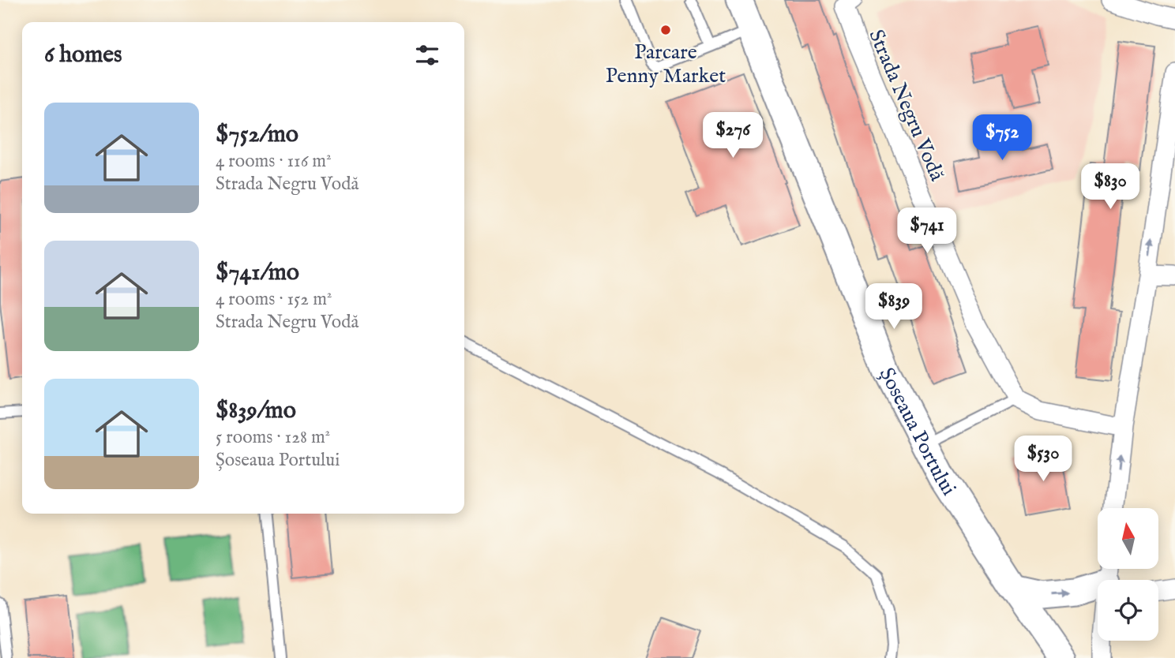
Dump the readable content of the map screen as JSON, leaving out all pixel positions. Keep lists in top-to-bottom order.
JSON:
{
  "streets": {
    "street": ["Strada Negru Vodă", "Șoseaua Portului"]
  },
  "places": ["Parcare Penny Market"],
  "north": "top",
  "page": {
    "heading": "6 homes",
    "list": [
      {
        "name": "$752/mo",
        "note": "4 rooms · 116 m² · Strada Negru Vodă"
      },
      {
        "name": "$741/mo",
        "note": "4 rooms · 152 m² · Strada Negru Vodă"
      },
      {
        "name": "$839/mo",
        "note": "5 rooms · 128 m² · Șoseaua Portului"
      }
    ],
    "price": [
      "$276",
      "$752",
      "$830",
      "$741",
      "$839",
      "$530"
    ]
  }
}
